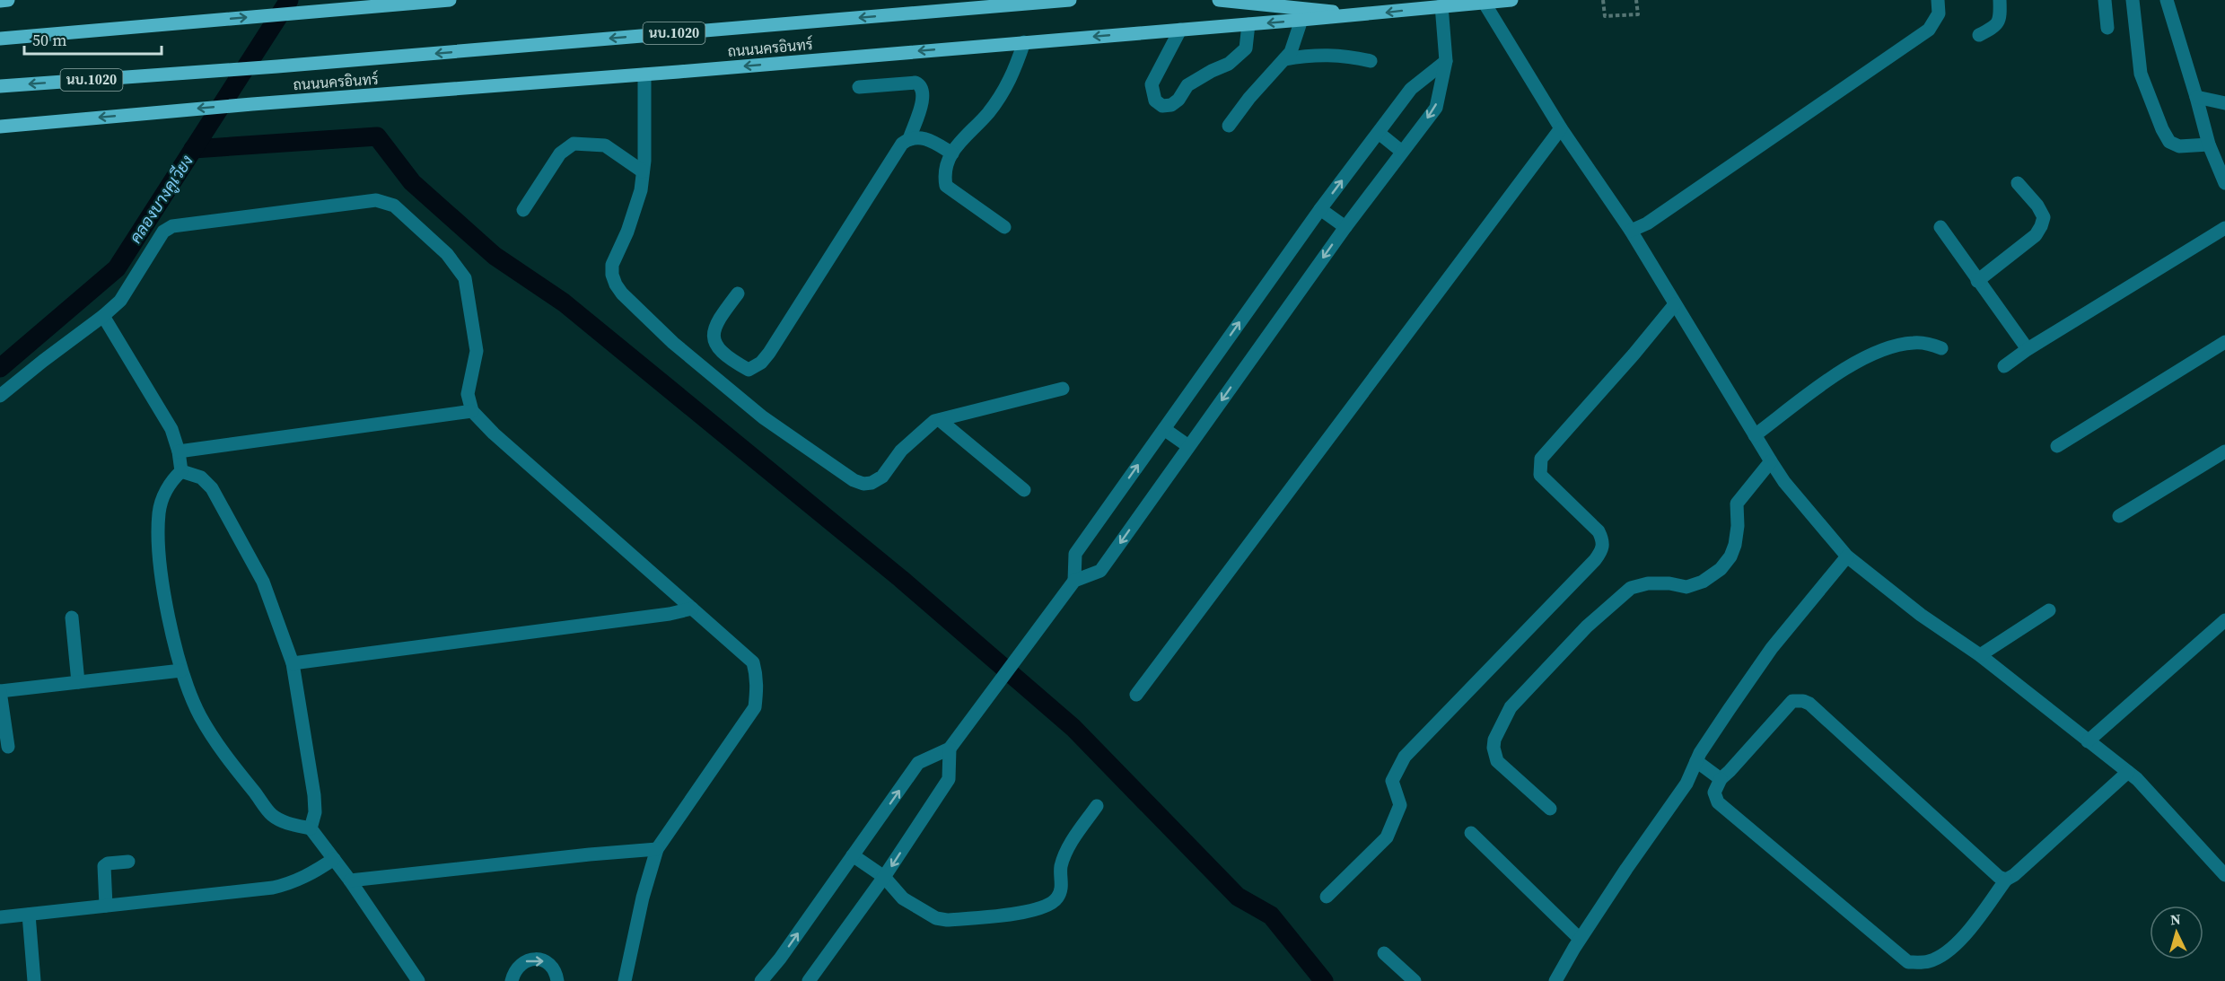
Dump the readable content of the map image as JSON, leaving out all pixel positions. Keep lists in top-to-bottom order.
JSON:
{
  "streets": {
    "main road": ["นบ.1020", "ถนนนครอินทร์"]
  },
  "one_way": ["ถนนนครอินทร์"],
  "water": ["คลองบางคูเวียง"],
  "scale_bar": "50 m",
  "north": "top"
}
